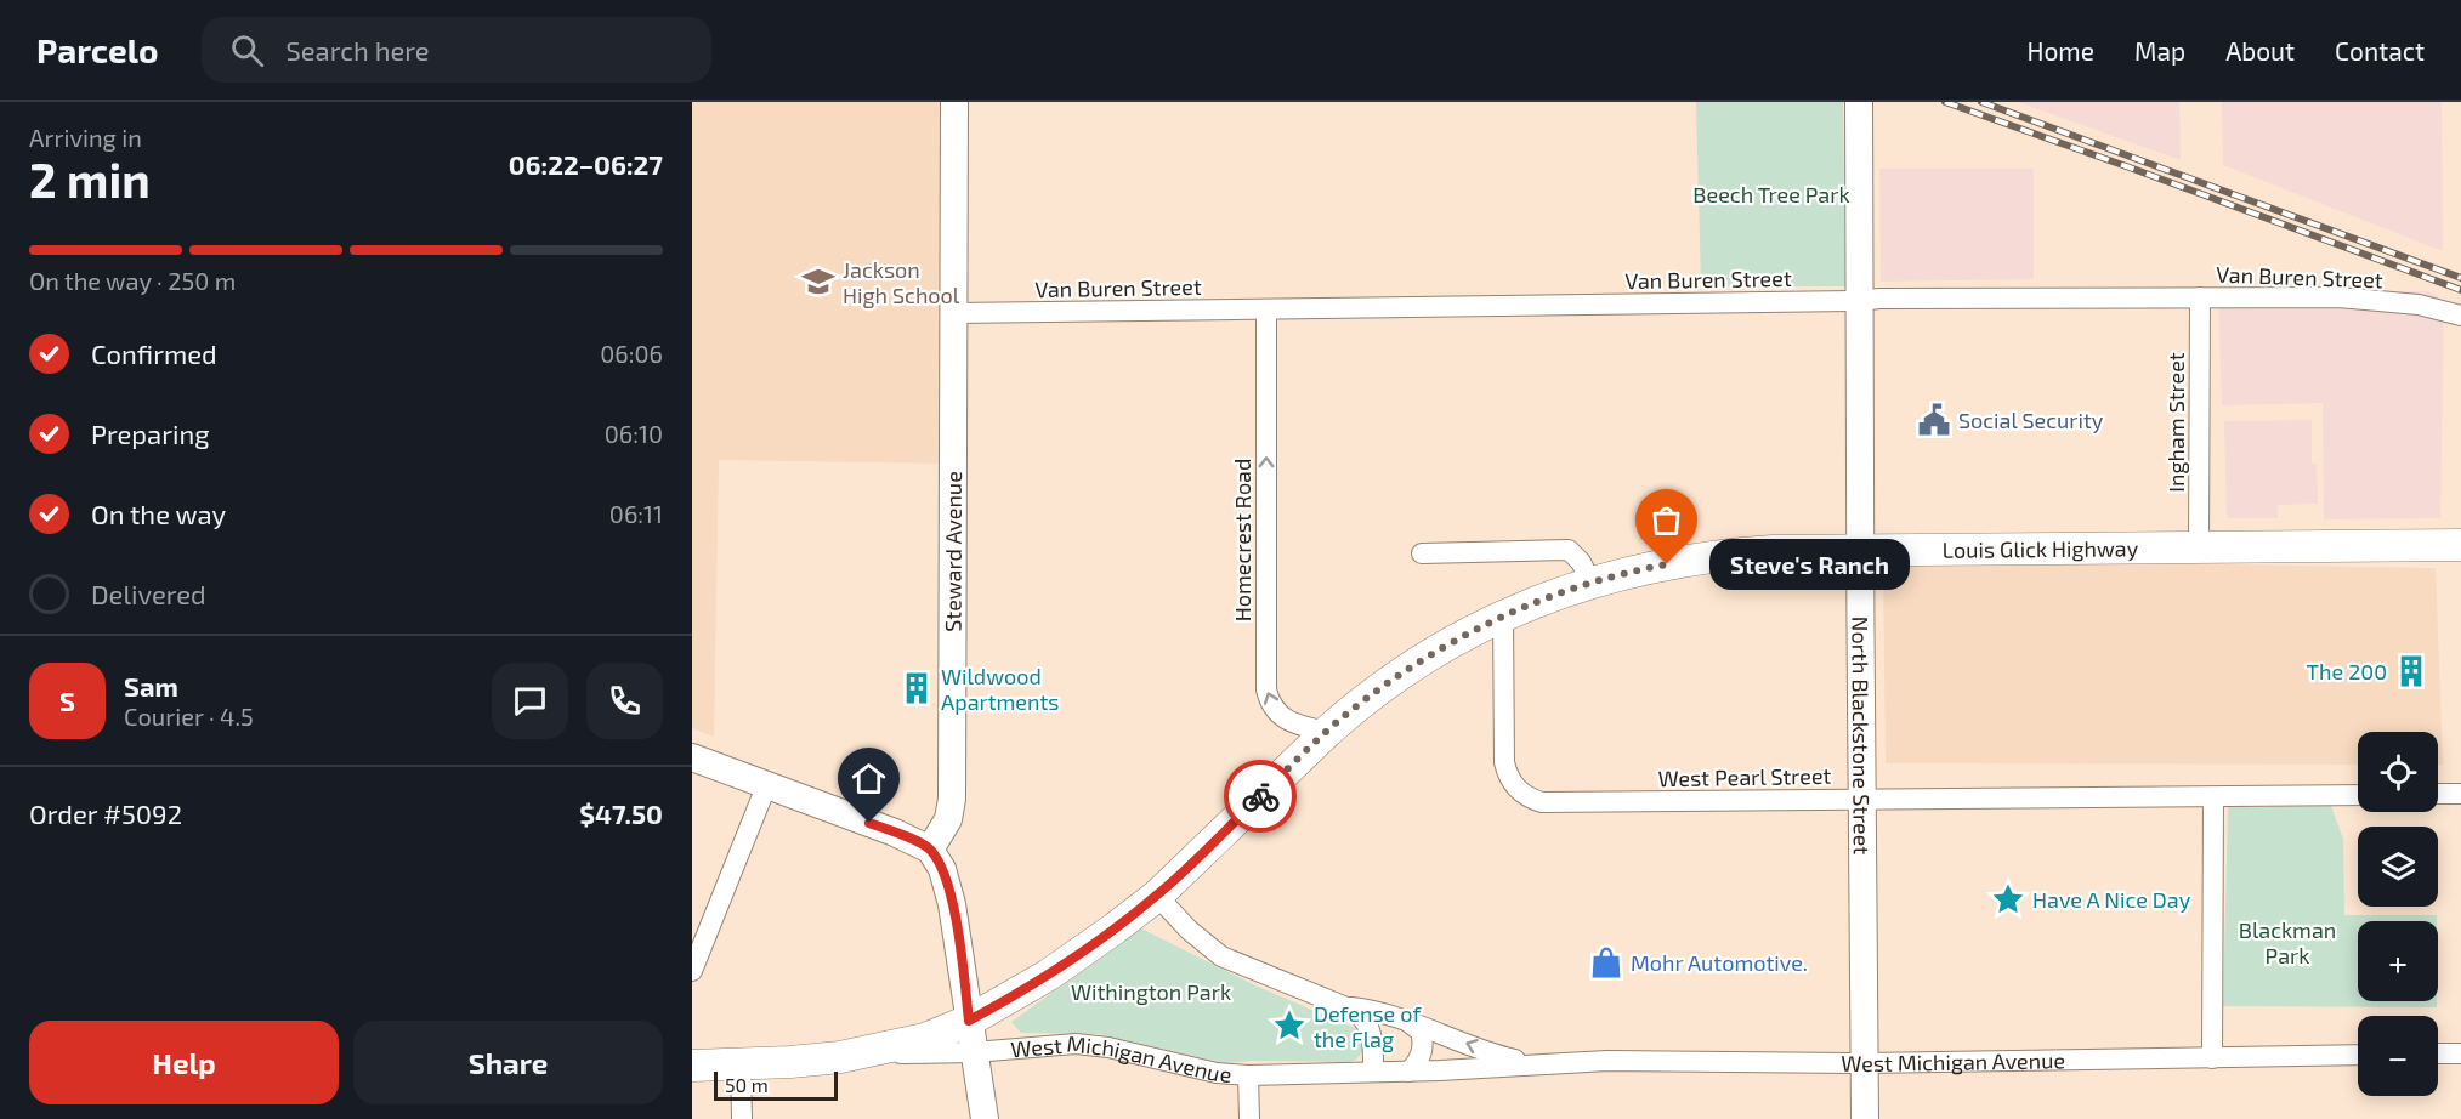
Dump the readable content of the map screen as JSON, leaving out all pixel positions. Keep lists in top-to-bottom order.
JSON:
{
  "streets": {
    "main road": ["Louis Glick Highway", "Steward Avenue", "North Blackstone Street"],
    "street": [
      "Van Buren Street",
      "Ingham Street",
      "Homecrest Road",
      "West Pearl Street",
      "West Michigan Avenue"
    ]
  },
  "crossings": [
    ["Van Buren Street", "Ingham Street"],
    ["Van Buren Street", "Homecrest Road"],
    ["Van Buren Street", "Steward Avenue"],
    ["Van Buren Street", "North Blackstone Street"],
    ["Ingham Street", "Louis Glick Highway"],
    ["Homecrest Road", "Louis Glick Highway"],
    ["Louis Glick Highway", "North Blackstone Street"],
    ["Louis Glick Highway", "West Pearl Street"],
    ["Louis Glick Highway", "West Michigan Avenue"],
    ["North Blackstone Street", "West Pearl Street"],
    ["North Blackstone Street", "West Michigan Avenue"]
  ],
  "one_way": ["Homecrest Road"],
  "parks": ["Beech Tree Park", "Blackman Park", "Withington Park"],
  "places": {
    "school or university": ["Jackson High School"],
    "public building": ["Social Security"],
    "other": ["Steve's Ranch"],
    "building": ["The 200", "Wildwood Apartments"],
    "place": ["Have A Nice Day", "Defense of the Flag"],
    "shop": ["Mohr Automotive."]
  },
  "scale_bar": "50 m",
  "page": {
    "header": "Parcelo",
    "search": "Search here",
    "nav": [
      "Home",
      "Map",
      "About",
      "Contact"
    ],
    "heading": ["2 min", "Arriving in", "06:22–06:27"],
    "panel": [
      "Sam",
      "Courier · 4.5",
      "Order #5092",
      "$47.50"
    ],
    "bar": "On the way · 250 m",
    "list": [
      ["Confirmed", "06:06"],
      ["Preparing", "06:10"],
      ["On the way", "06:11"],
      "Delivered"
    ],
    "bubble": "Steve's Ranch",
    "round": "S",
    "map_buttons": ["+", "−"],
    "buttons": ["Help", "Share"],
    "scale": "50 m"
  }
}
